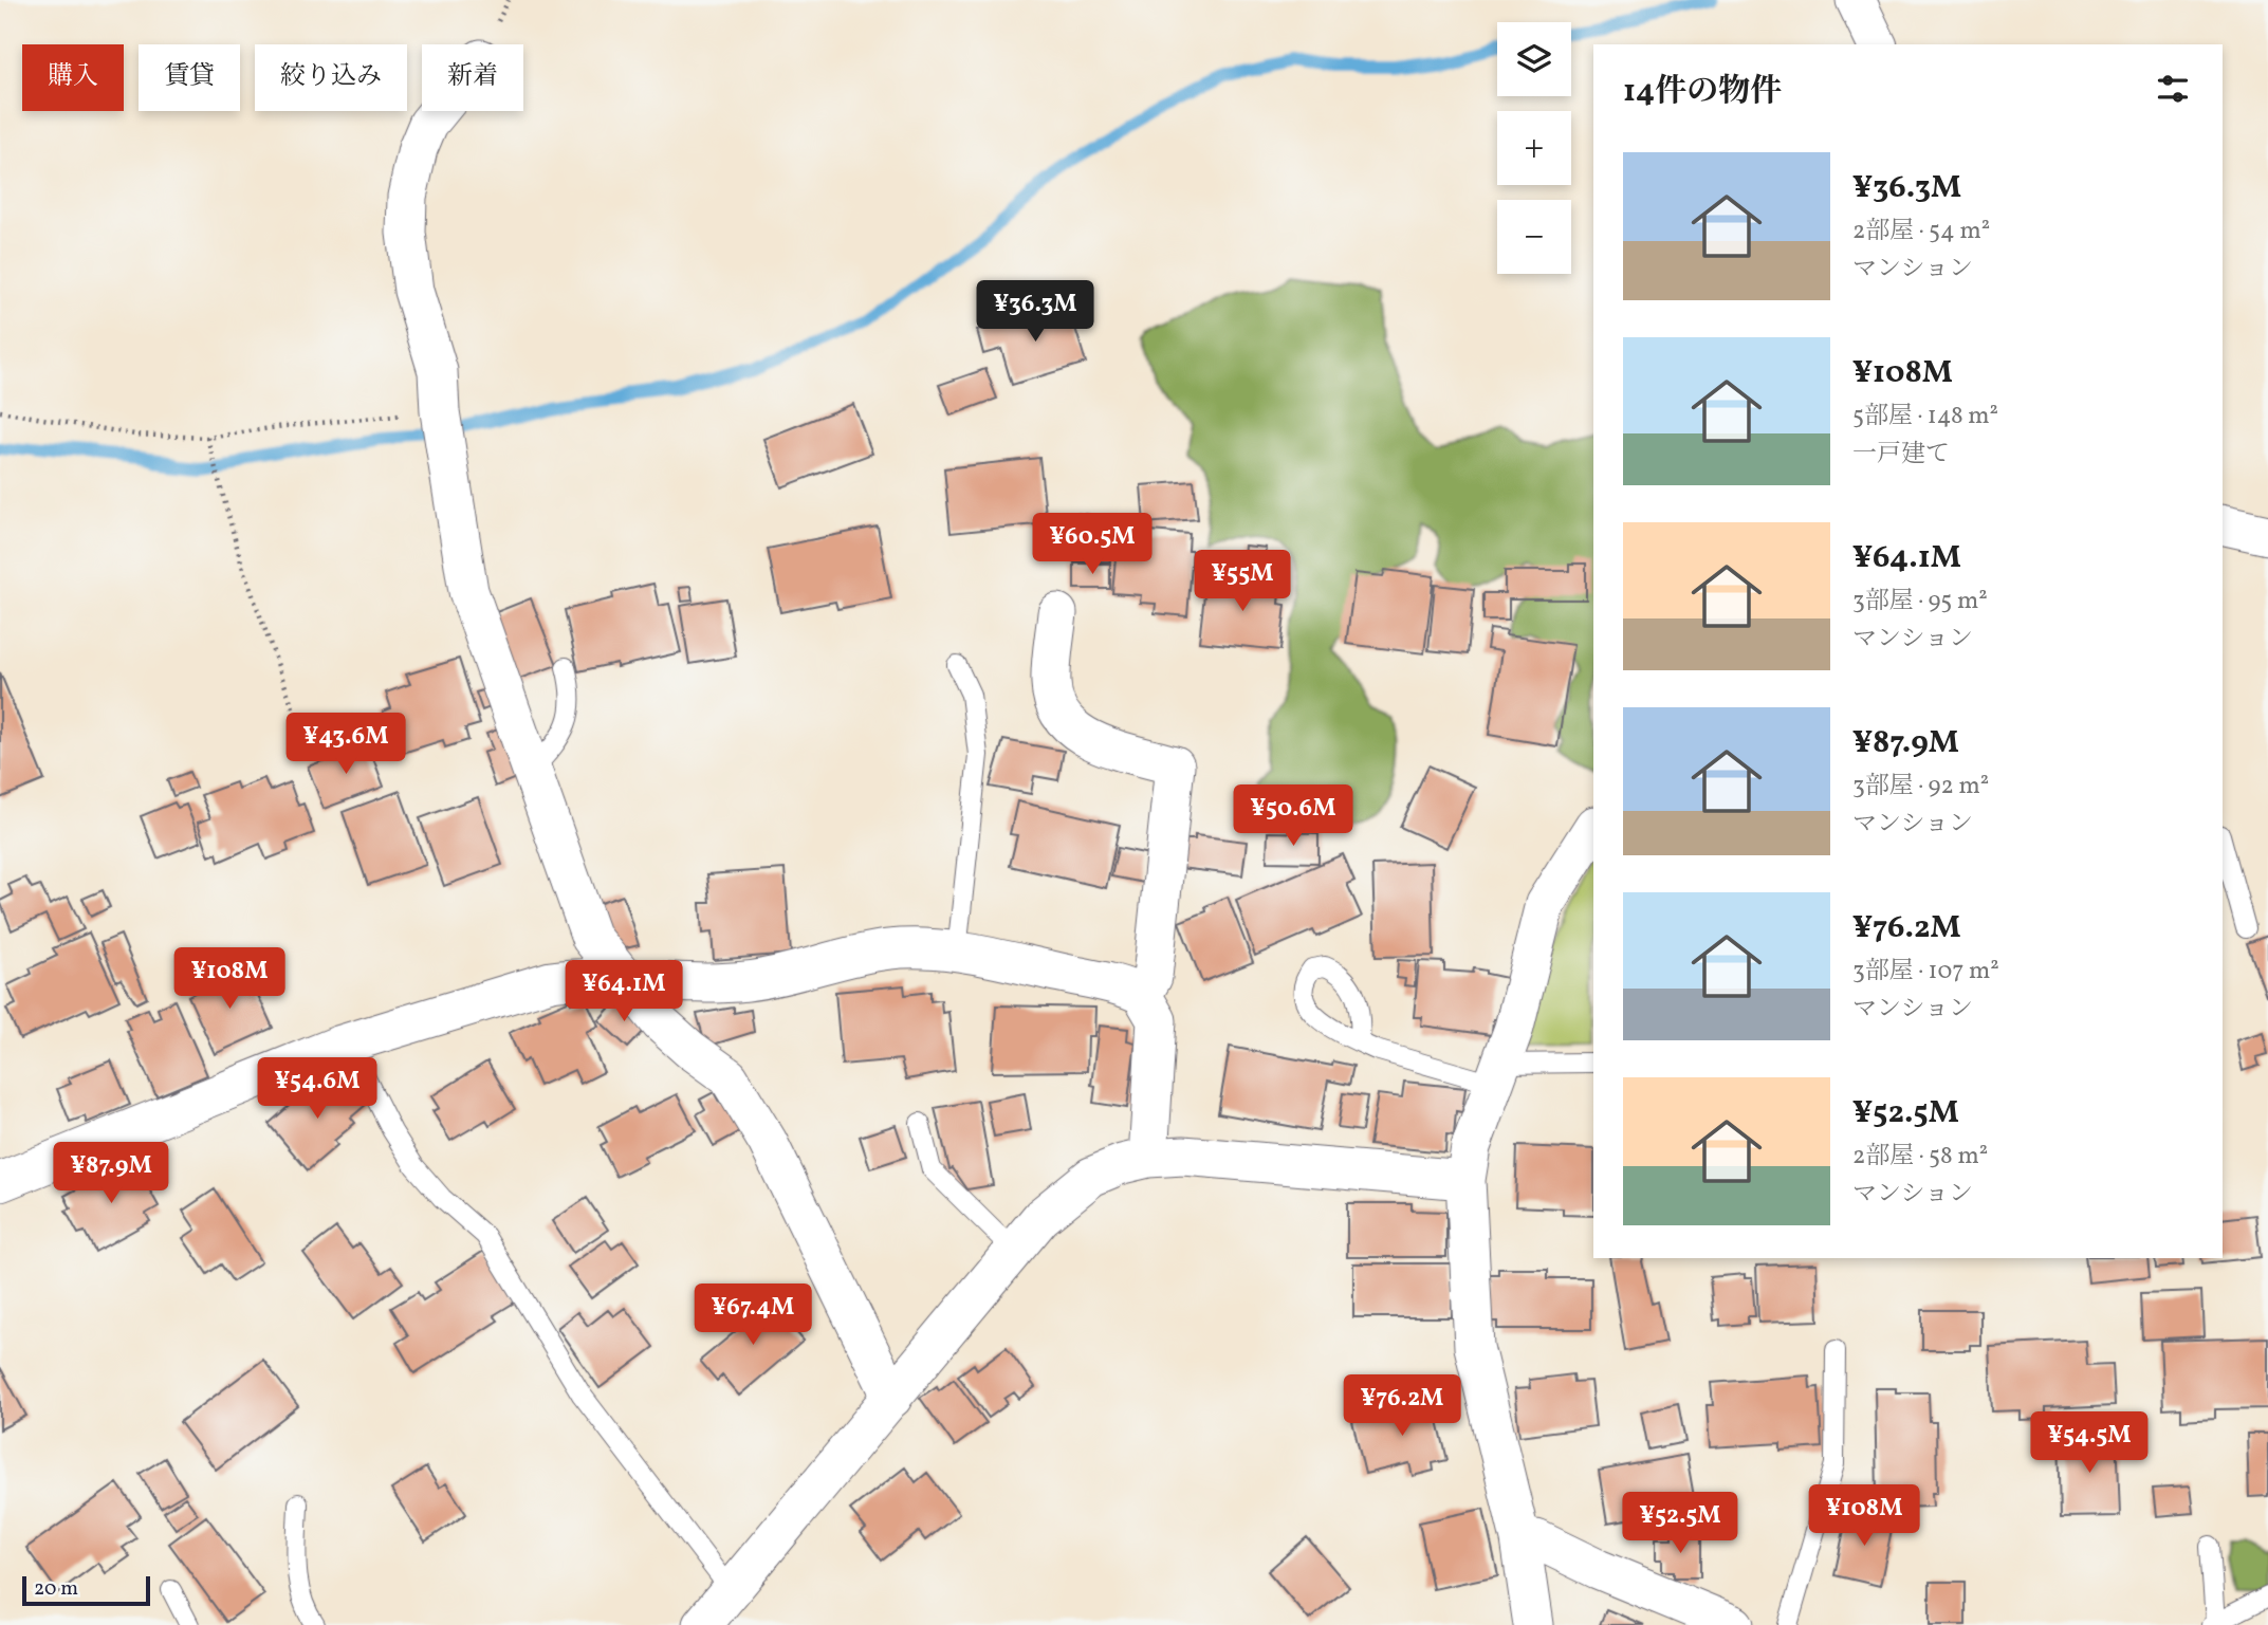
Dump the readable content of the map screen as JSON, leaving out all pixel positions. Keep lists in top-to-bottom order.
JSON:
{
  "scale_bar": "20 m",
  "page": {
    "map_buttons": ["+", "−"],
    "chip": [
      "購入",
      "賃貸",
      "絞り込み",
      "新着"
    ],
    "heading": "14件の物件",
    "list": [
      {
        "name": "¥36.3M",
        "note": "2部屋 · 54 m² · マンション"
      },
      {
        "name": "¥108M",
        "note": "5部屋 · 148 m² · 一戸建て"
      },
      {
        "name": "¥64.1M",
        "note": "3部屋 · 95 m² · マンション"
      },
      {
        "name": "¥87.9M",
        "note": "3部屋 · 92 m² · マンション"
      },
      {
        "name": "¥76.2M",
        "note": "3部屋 · 107 m² · マンション"
      },
      {
        "name": "¥52.5M",
        "note": "2部屋 · 58 m² · マンション"
      }
    ],
    "price": [
      "¥36.3M",
      "¥60.5M",
      "¥55M",
      "¥43.6M",
      "¥50.6M",
      "¥108M",
      "¥64.1M",
      "¥54.6M",
      "¥87.9M",
      "¥67.4M",
      "¥76.2M",
      "¥54.5M",
      "¥108M",
      "¥52.5M"
    ],
    "scale": "20 m"
  }
}
